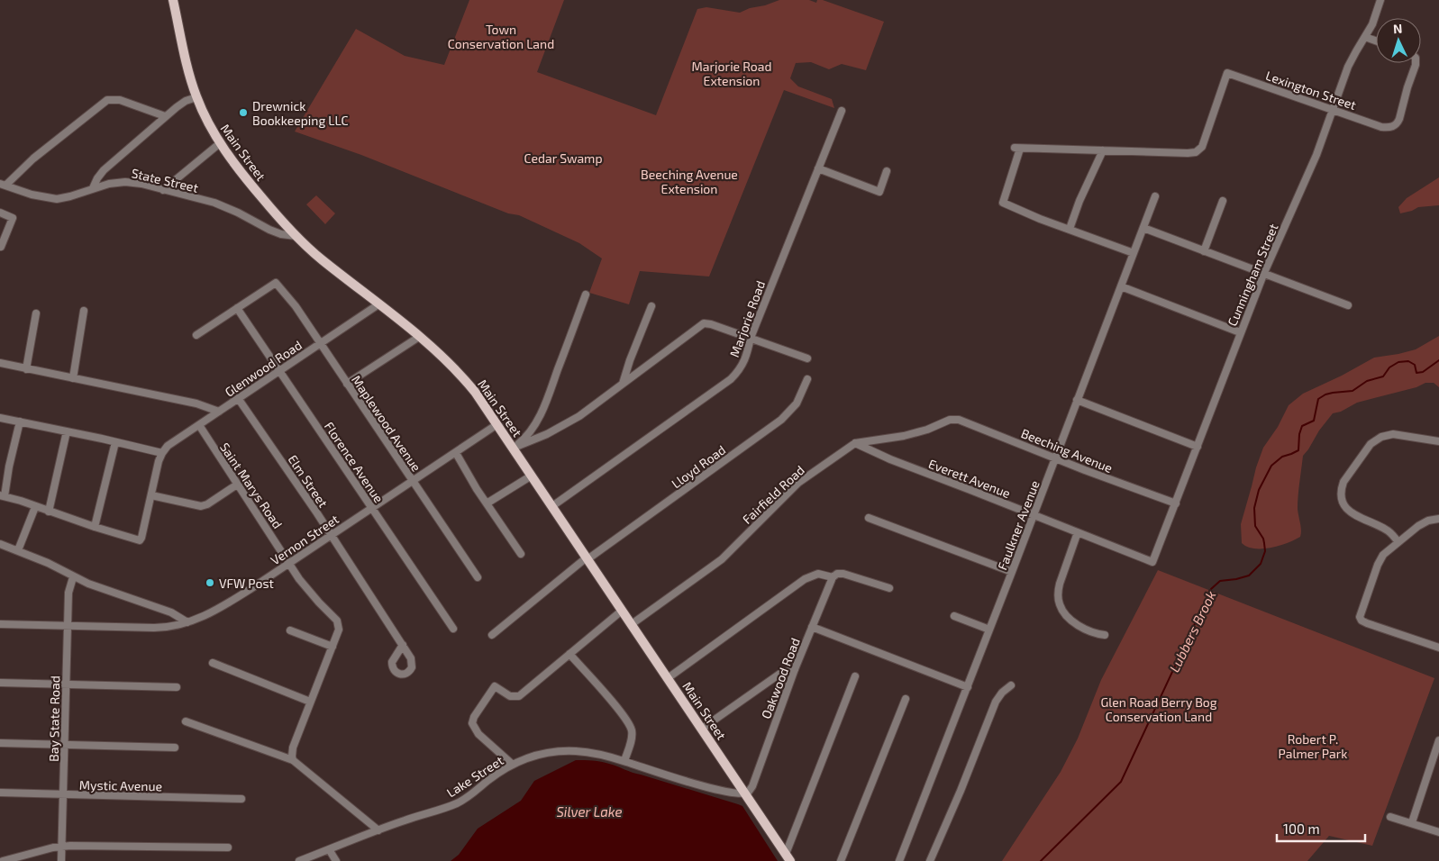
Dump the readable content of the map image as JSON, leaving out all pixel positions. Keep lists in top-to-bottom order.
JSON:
{
  "streets": {
    "main road": ["Main Street"],
    "street": [
      "Lexington Street",
      "State Street",
      "Cunningham Street",
      "Marjorie Road",
      "Glenwood Road",
      "Maplewood Avenue",
      "Beeching Avenue",
      "Florence Avenue",
      "Lloyd Road",
      "Everett Avenue",
      "Elm Street",
      "Saint Marys Road",
      "Fairfield Road",
      "Faulkner Avenue",
      "Vernon Street",
      "Oakwood Road",
      "Bay State Road",
      "Lake Street",
      "Mystic Avenue"
    ]
  },
  "crossings": [
    ["Lexington Street", "Cunningham Street"],
    ["Main Street", "State Street"],
    ["Main Street", "Marjorie Road"],
    ["Main Street", "Glenwood Road"],
    ["Main Street", "Lloyd Road"],
    ["Main Street", "Fairfield Road"],
    ["Main Street", "Vernon Street"],
    ["Main Street", "Oakwood Road"],
    ["Main Street", "Lake Street"],
    ["Cunningham Street", "Beeching Avenue"],
    ["Cunningham Street", "Everett Avenue"],
    ["Glenwood Road", "Maplewood Avenue"],
    ["Glenwood Road", "Florence Avenue"],
    ["Glenwood Road", "Elm Street"],
    ["Glenwood Road", "Saint Marys Road"],
    ["Maplewood Avenue", "Florence Avenue"],
    ["Maplewood Avenue", "Vernon Street"],
    ["Beeching Avenue", "Fairfield Road"],
    ["Beeching Avenue", "Faulkner Avenue"],
    ["Florence Avenue", "Vernon Street"],
    ["Everett Avenue", "Fairfield Road"],
    ["Everett Avenue", "Faulkner Avenue"],
    ["Elm Street", "Vernon Street"],
    ["Saint Marys Road", "Vernon Street"],
    ["Vernon Street", "Bay State Road"],
    ["Oakwood Road", "Lake Street"],
    ["Bay State Road", "Mystic Avenue"]
  ],
  "water": ["Lubbers Brook", "Silver Lake"],
  "parks": [
    "Town Conservation Land",
    "Marjorie Road Extension",
    "Cedar Swamp",
    "Beeching Avenue Extension",
    "Glen Road Berry Bog Conservation Land",
    "Robert P. Palmer Park"
  ],
  "places": ["Drewnick Bookkeeping LLC", "VFW Post"],
  "scale_bar": "100 m",
  "north": "top"
}
